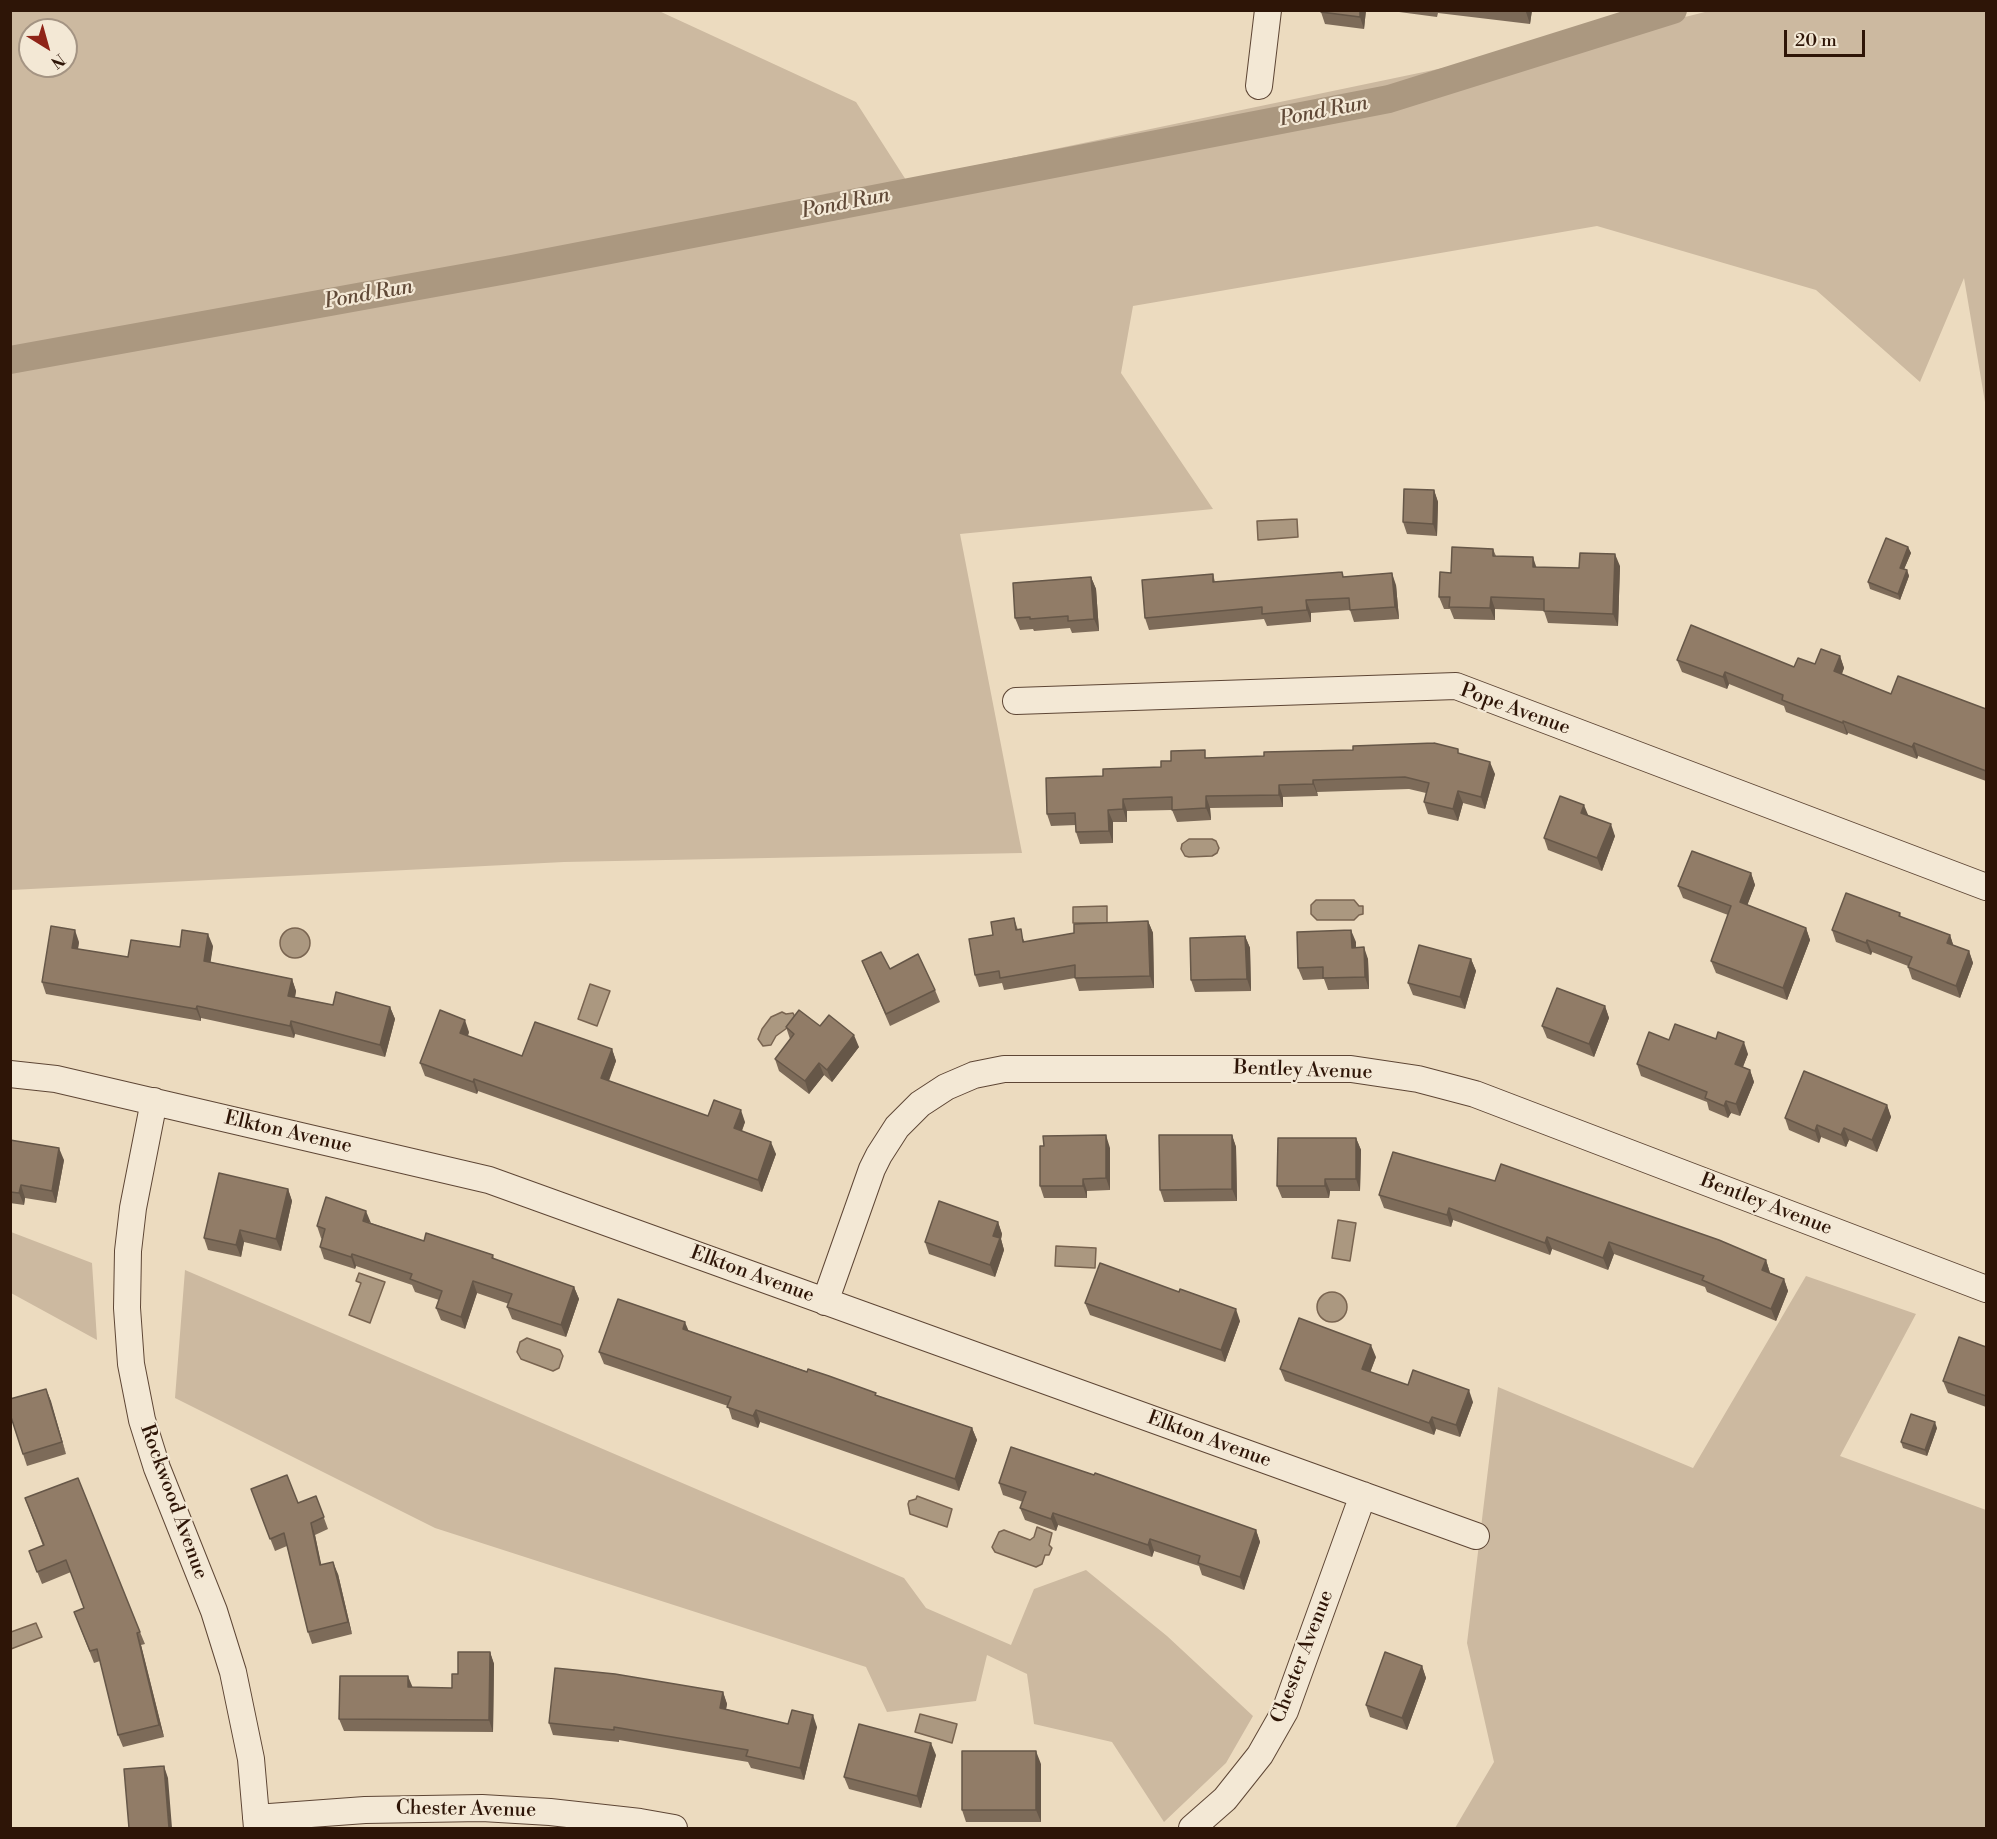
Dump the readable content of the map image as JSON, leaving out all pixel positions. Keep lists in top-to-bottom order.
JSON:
{
  "streets": {
    "street": [
      "Pope Avenue",
      "Bentley Avenue",
      "Elkton Avenue",
      "Rockwood Avenue",
      "Chester Avenue"
    ]
  },
  "crossings": [
    ["Bentley Avenue", "Elkton Avenue"],
    ["Elkton Avenue", "Rockwood Avenue"],
    ["Elkton Avenue", "Chester Avenue"],
    ["Rockwood Avenue", "Chester Avenue"]
  ],
  "water": ["Pond Run"],
  "scale_bar": "20 m",
  "north": "bottom right"
}
